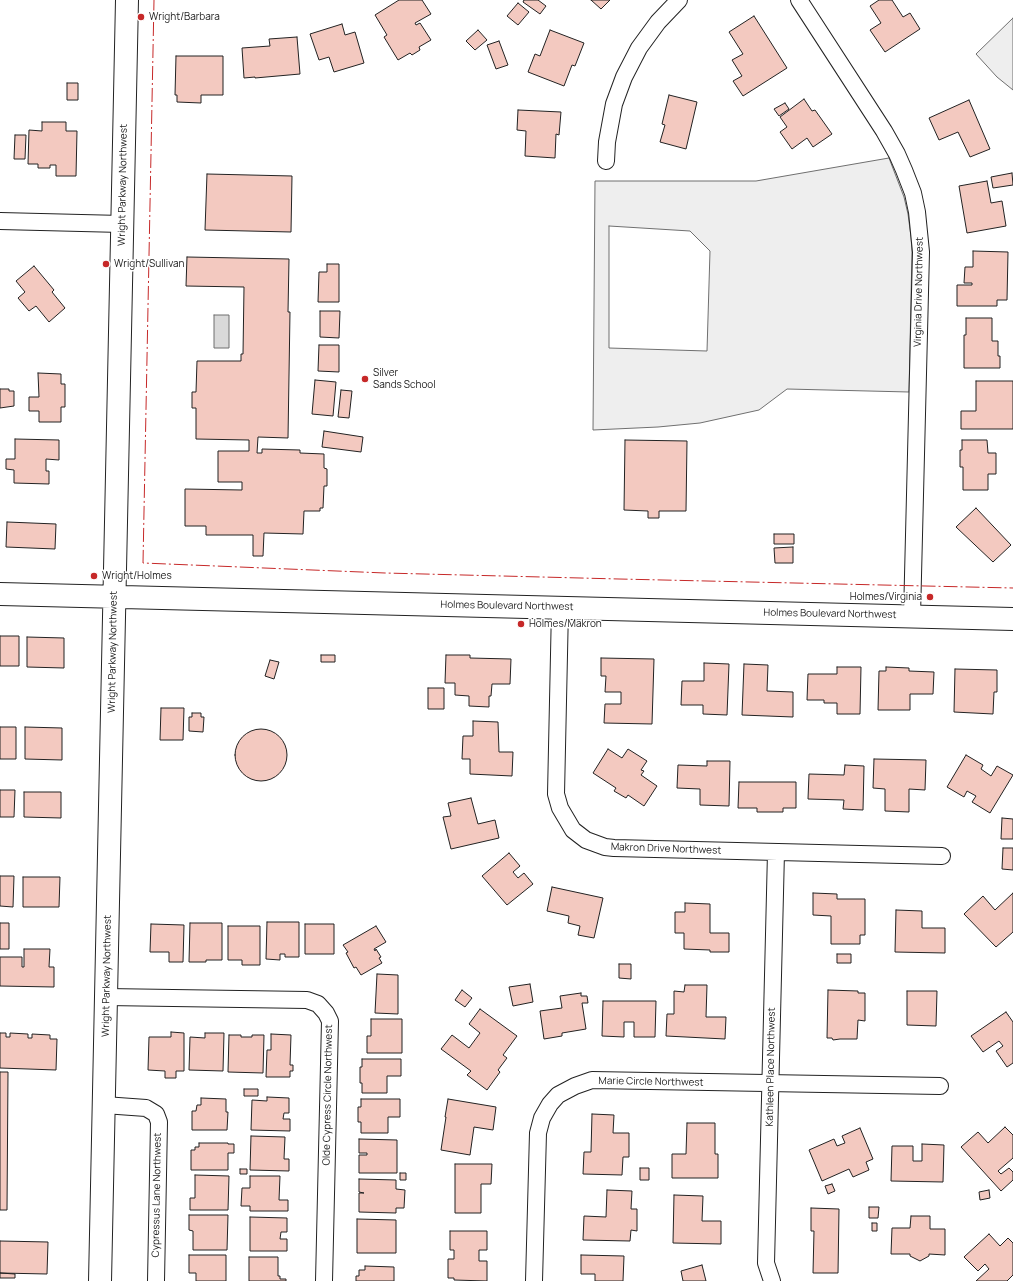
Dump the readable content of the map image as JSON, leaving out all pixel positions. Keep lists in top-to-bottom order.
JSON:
{
  "streets": {
    "street": [
      "Wright Parkway Northwest",
      "Virginia Drive Northwest",
      "Holmes Boulevard Northwest",
      "Makron Drive Northwest",
      "Kathleen Place Northwest",
      "Marie Circle Northwest",
      "Olde Cypress Circle Northwest",
      "Cypressus Lane Northwest"
    ]
  },
  "crossings": [
    ["Wright Parkway Northwest", "Holmes Boulevard Northwest"],
    ["Wright Parkway Northwest", "Olde Cypress Circle Northwest"],
    ["Wright Parkway Northwest", "Cypressus Lane Northwest"],
    ["Virginia Drive Northwest", "Holmes Boulevard Northwest"],
    ["Holmes Boulevard Northwest", "Makron Drive Northwest"],
    ["Makron Drive Northwest", "Kathleen Place Northwest"],
    ["Kathleen Place Northwest", "Marie Circle Northwest"]
  ],
  "places": [
    "Wright/Barbara",
    "Wright/Sullivan",
    "Silver Sands School",
    "Wright/Holmes",
    "Holmes/Virginia",
    "Holmes/Makron"
  ]
}
